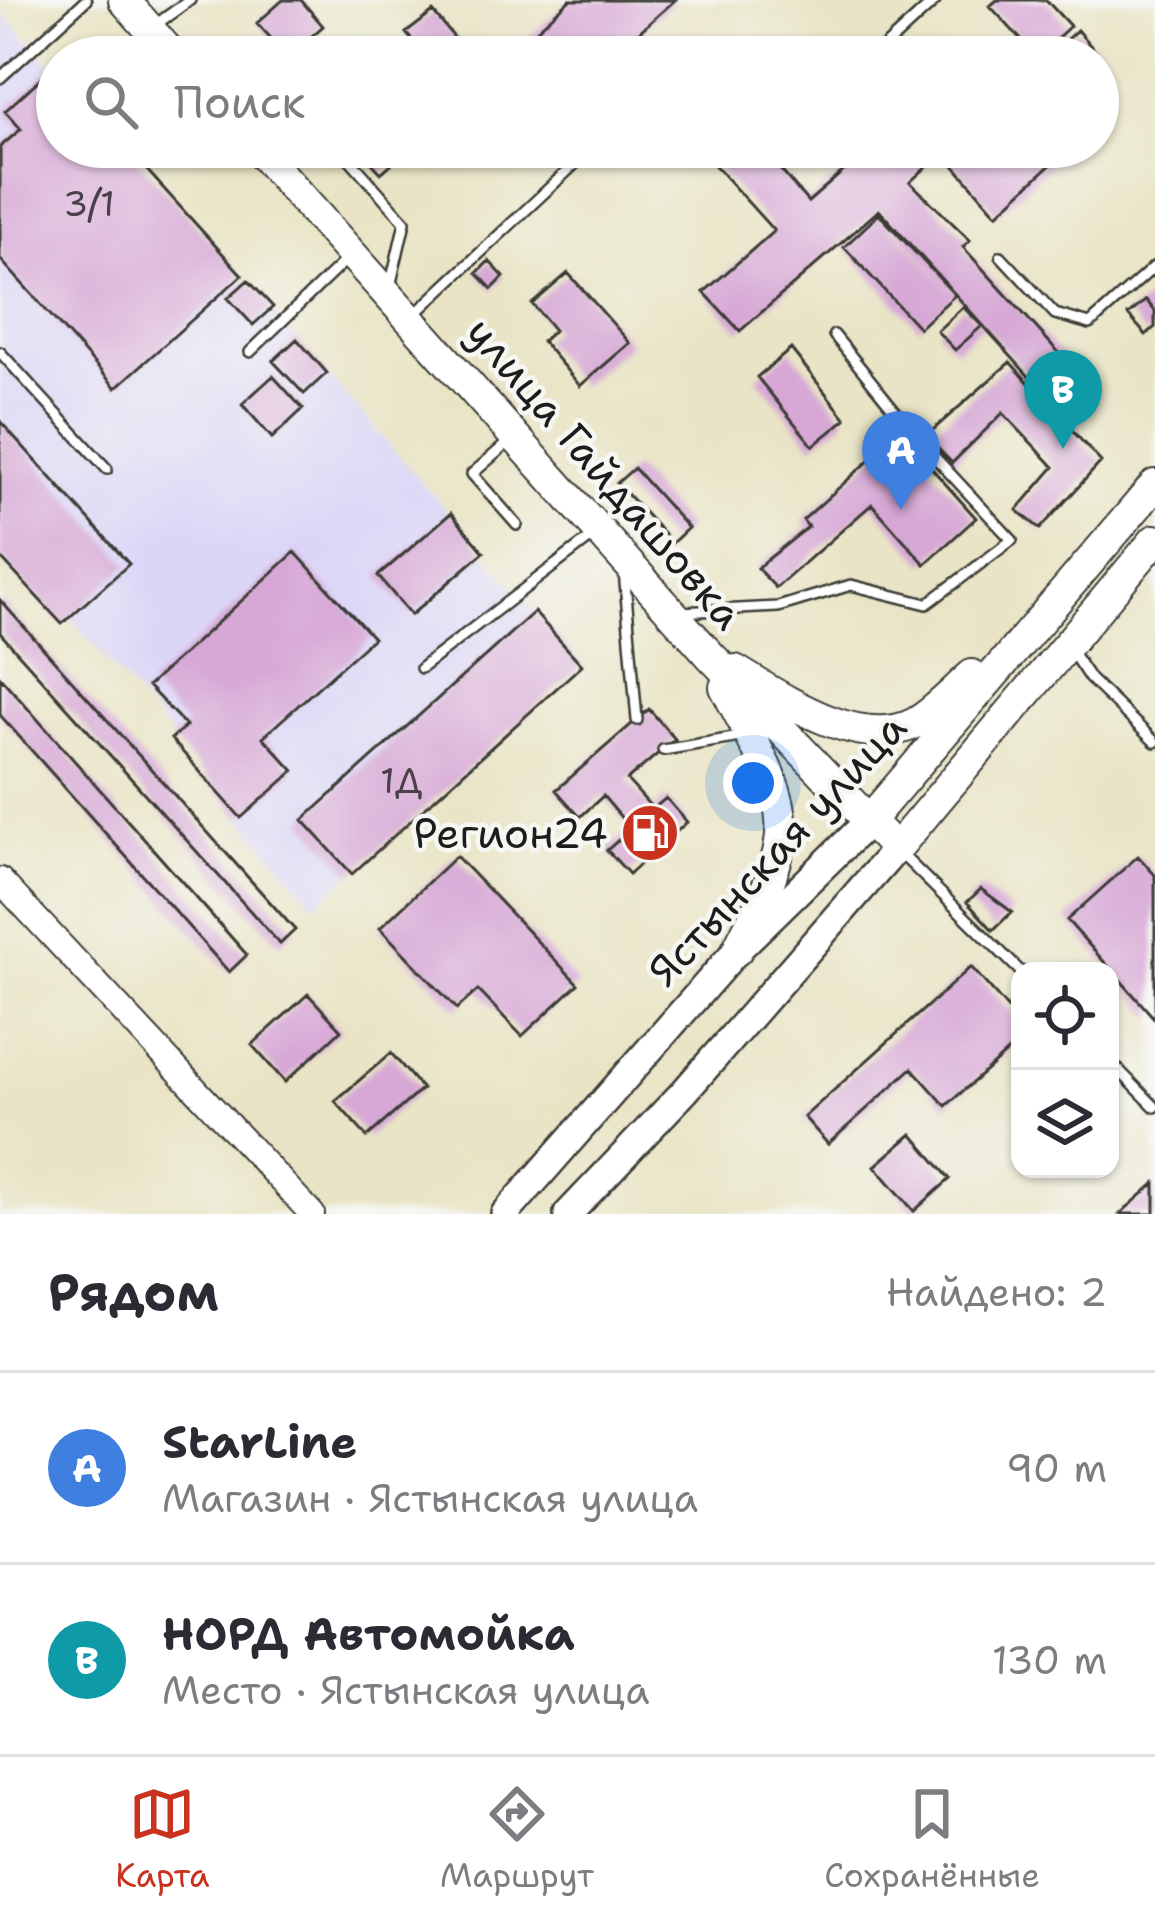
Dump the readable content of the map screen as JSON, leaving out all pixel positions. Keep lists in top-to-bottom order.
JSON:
{
  "streets": {
    "main road": ["улица Гайдашовка", "Ястынская улица"]
  },
  "crossings": [
    ["улица Гайдашовка", "Ястынская улица"]
  ],
  "places": {
    "fuel station": ["Регион24"]
  },
  "house_numbers": ["3/1", "1Д"],
  "page": {
    "search": "Поиск",
    "pins": ["B", "A"],
    "heading": ["Рядом", "Найдено: 2"],
    "list": [
      {
        "mark": "A",
        "name": "StarLine",
        "note": "Магазин · Ястынская улица",
        "value": "90 m"
      },
      {
        "mark": "B",
        "name": "НОРД Автомойка",
        "note": "Место · Ястынская улица",
        "value": "130 m"
      }
    ],
    "nav": ["Карта", "Маршрут", "Сохранённые"]
  }
}
